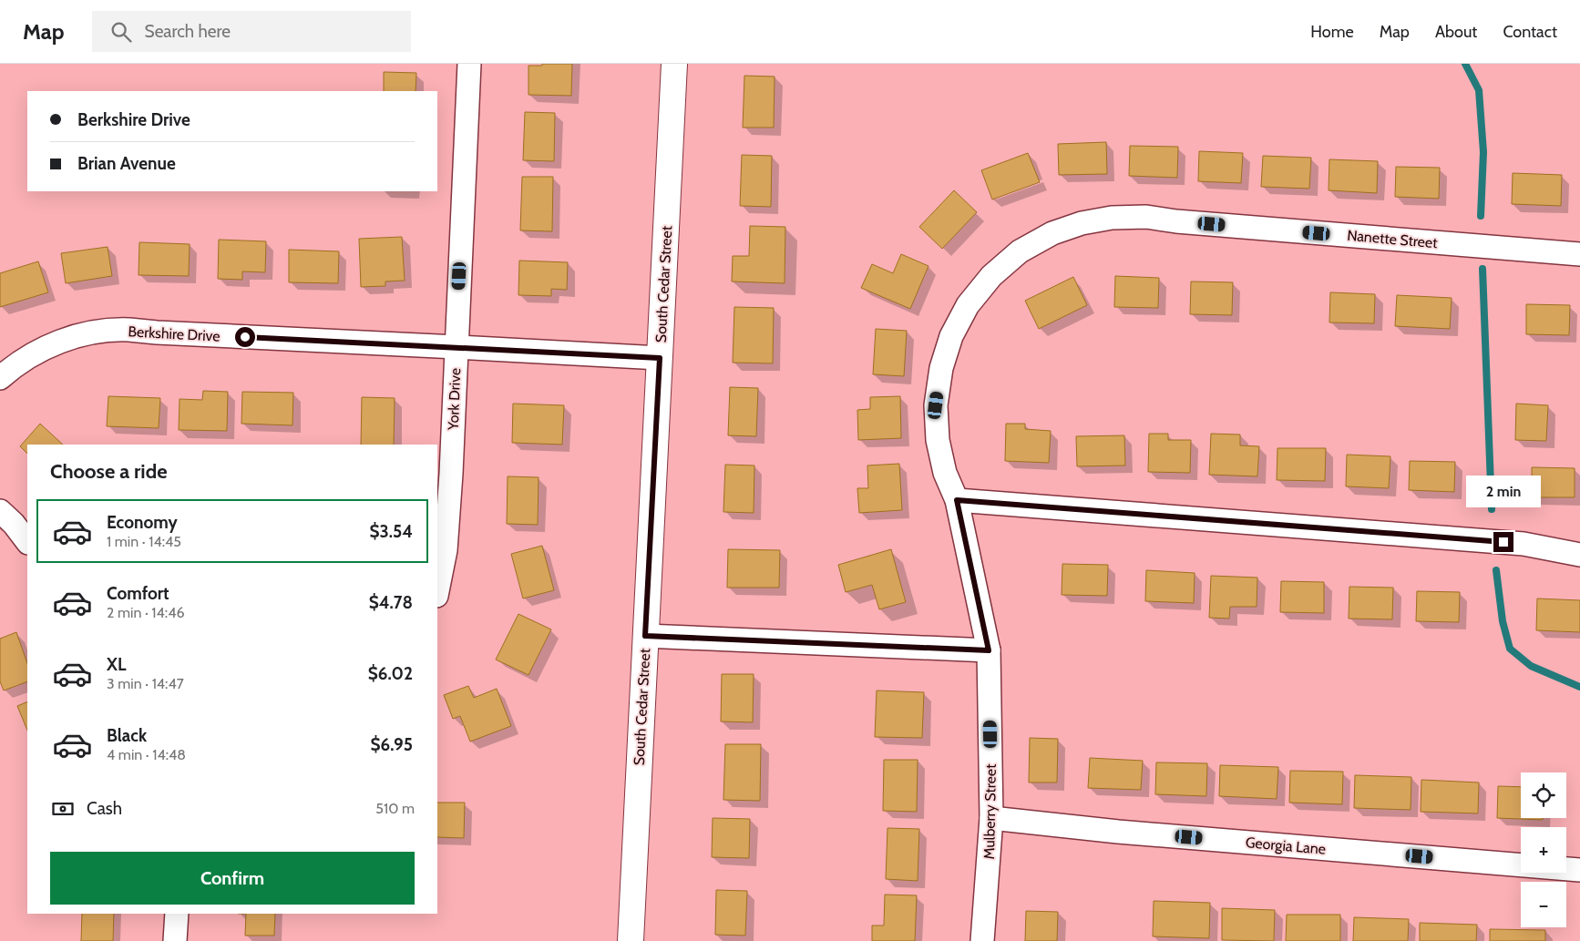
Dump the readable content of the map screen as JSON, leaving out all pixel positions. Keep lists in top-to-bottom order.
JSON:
{
  "streets": {
    "main road": ["South Cedar Street"],
    "street": [
      "Nanette Street",
      "Berkshire Drive",
      "York Drive",
      "Mulberry Street",
      "Georgia Lane"
    ]
  },
  "crossings": [
    ["Nanette Street", "Mulberry Street"],
    ["South Cedar Street", "Berkshire Drive"],
    ["Berkshire Drive", "York Drive"],
    ["Mulberry Street", "Georgia Lane"]
  ],
  "page": {
    "header": "Map",
    "search": "Search here",
    "nav": [
      "Home",
      "Map",
      "About",
      "Contact"
    ],
    "banner": ["Berkshire Drive", "Brian Avenue"],
    "heading": "Choose a ride",
    "bubble": "2 min",
    "list": [
      {
        "name": "Economy",
        "note": "1 min · 14:45",
        "value": "$3.54"
      },
      {
        "name": "Comfort",
        "note": "2 min · 14:46",
        "value": "$4.78"
      },
      {
        "name": "XL",
        "note": "3 min · 14:47",
        "value": "$6.02"
      },
      {
        "name": "Black",
        "note": "4 min · 14:48",
        "value": "$6.95"
      }
    ],
    "map_buttons": ["+", "−"],
    "pay": ["Cash", "510 m"],
    "buttons": "Confirm"
  }
}
